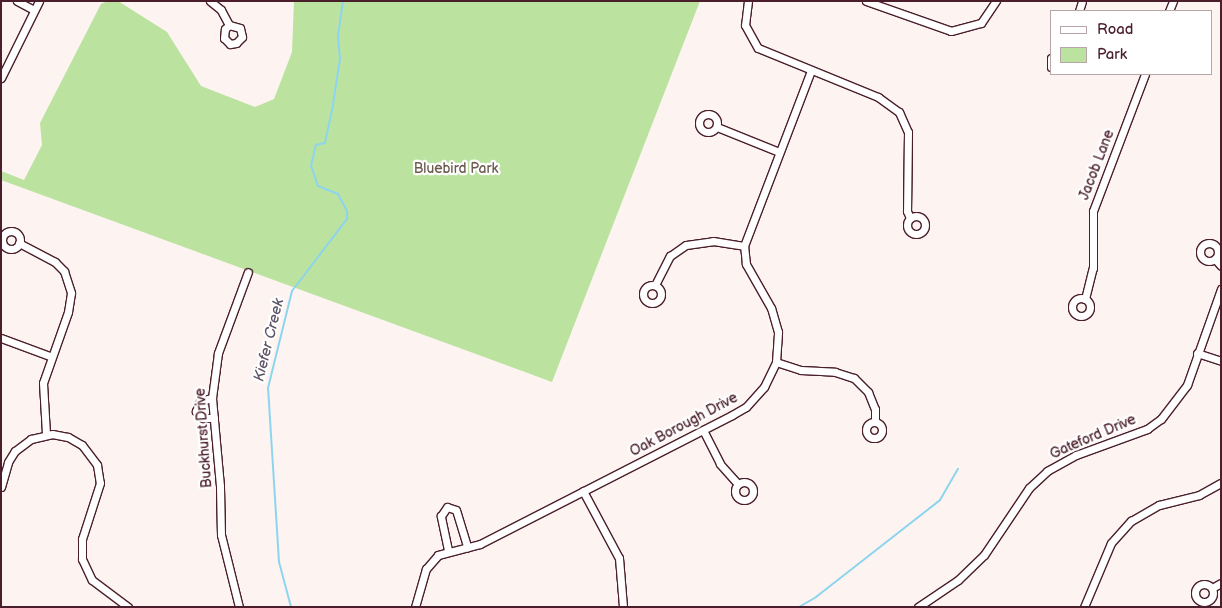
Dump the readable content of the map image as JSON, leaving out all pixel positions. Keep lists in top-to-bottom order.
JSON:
{
  "streets": {
    "street": [
      "Jacob Lane",
      "Oak Borough Drive",
      "Gateford Drive",
      "Buckhurst Drive"
    ]
  },
  "water": ["Kiefer Creek"],
  "parks": ["Bluebird Park"],
  "legend": ["Road", "Park"]
}
